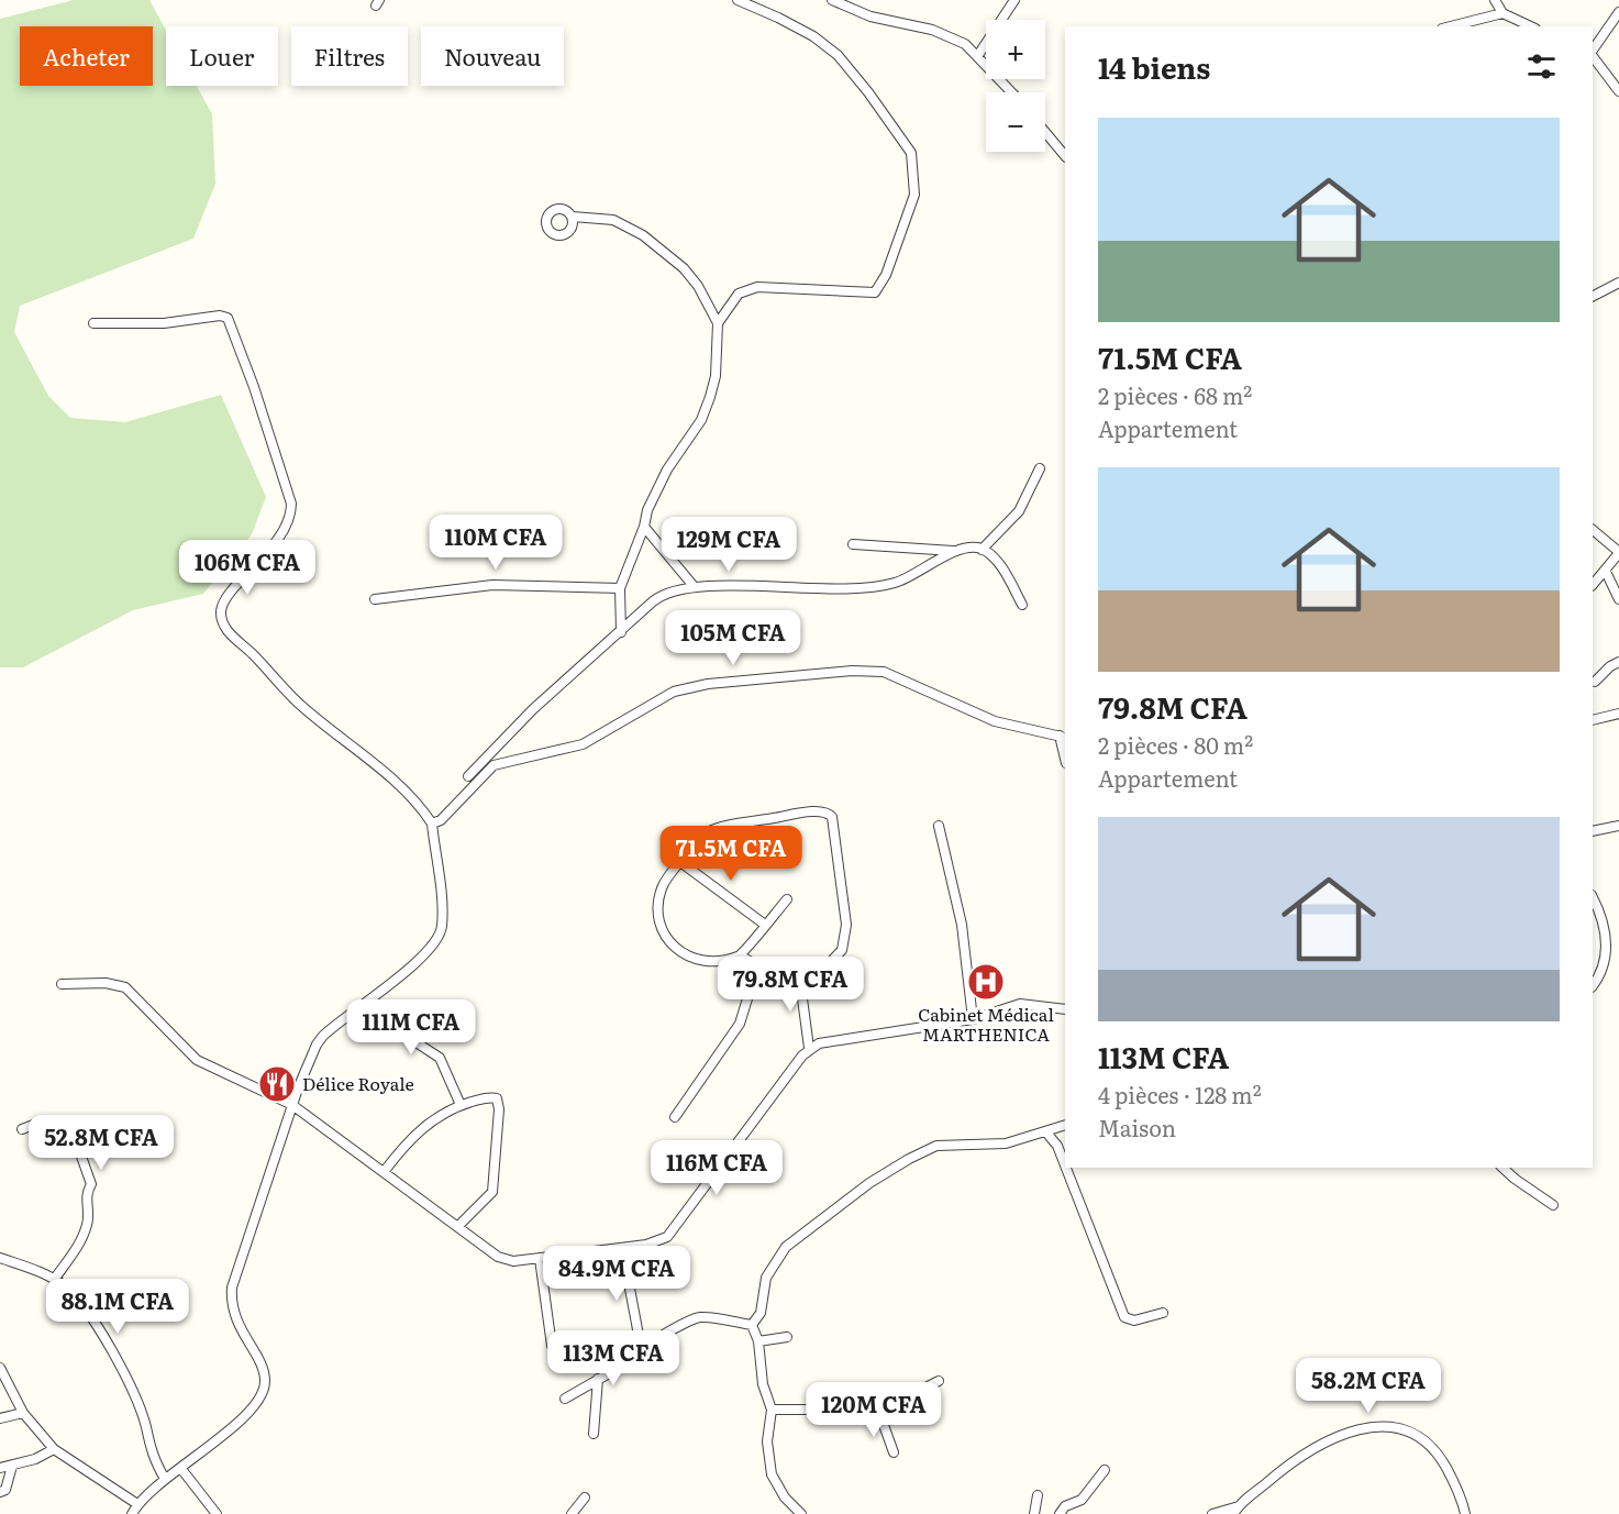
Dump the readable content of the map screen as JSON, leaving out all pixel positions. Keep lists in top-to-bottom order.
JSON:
{
  "places": {
    "hospital": ["Cabinet Médical MARTHENICA"],
    "restaurant": ["Délice Royale"]
  },
  "page": {
    "map_buttons": ["+", "−"],
    "chip": [
      "Acheter",
      "Louer",
      "Filtres",
      "Nouveau"
    ],
    "heading": "14 biens",
    "list": [
      {
        "name": "71.5M CFA",
        "note": "2 pièces · 68 m² · Appartement"
      },
      {
        "name": "79.8M CFA",
        "note": "2 pièces · 80 m² · Appartement"
      },
      {
        "name": "113M CFA",
        "note": "4 pièces · 128 m² · Maison"
      }
    ],
    "price": [
      "110M CFA",
      "129M CFA",
      "106M CFA",
      "105M CFA",
      "71.5M CFA",
      "79.8M CFA",
      "111M CFA",
      "52.8M CFA",
      "116M CFA",
      "84.9M CFA",
      "88.1M CFA",
      "113M CFA",
      "58.2M CFA",
      "120M CFA"
    ]
  }
}
